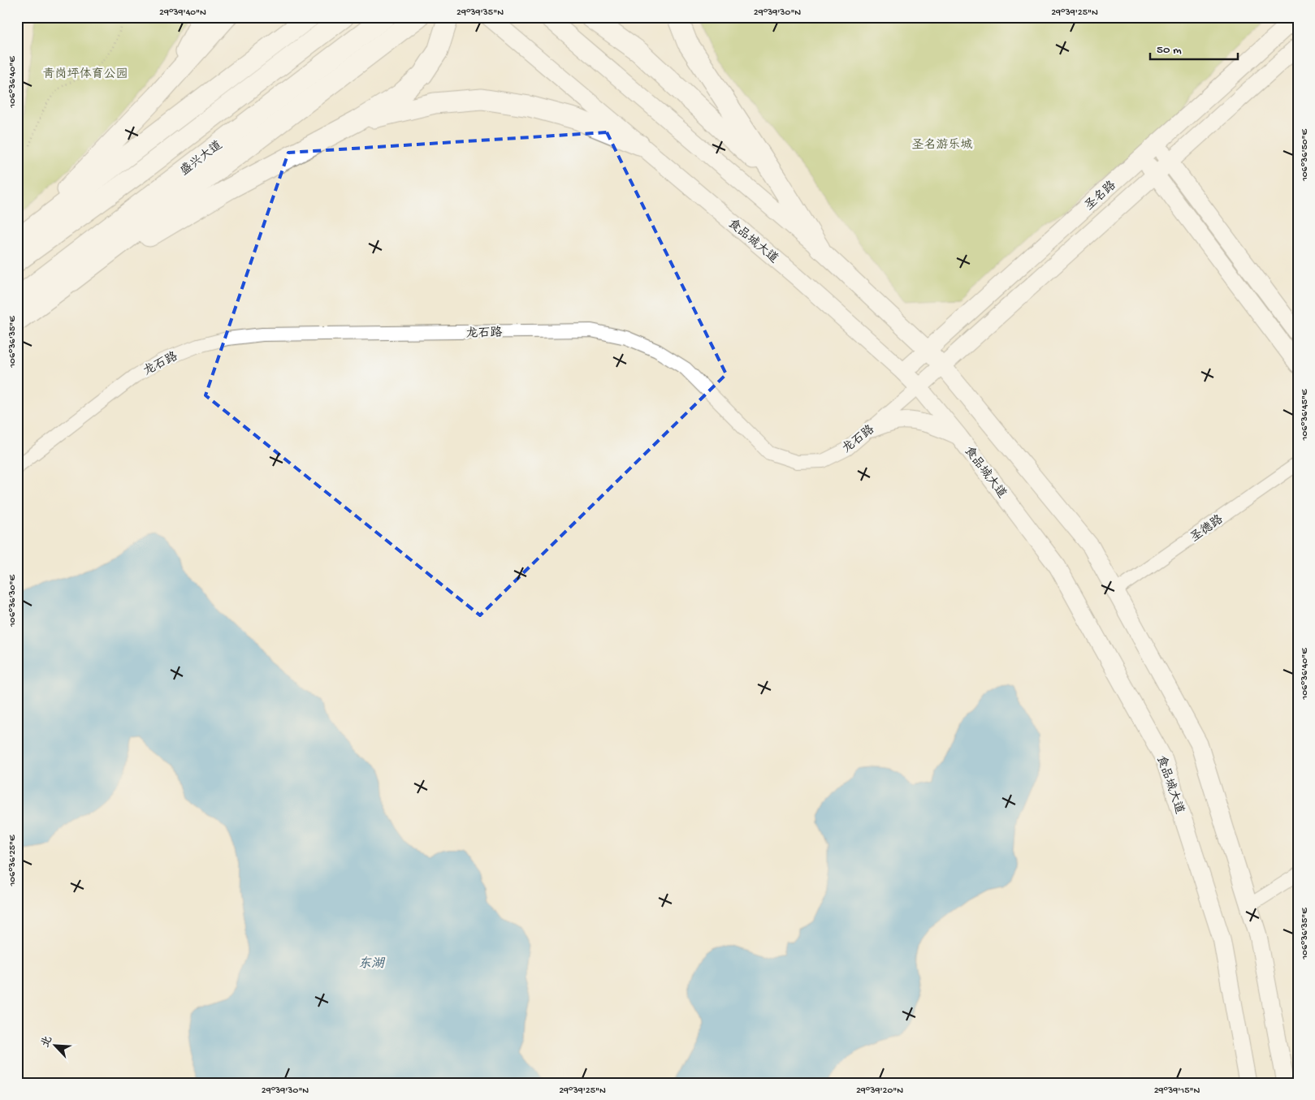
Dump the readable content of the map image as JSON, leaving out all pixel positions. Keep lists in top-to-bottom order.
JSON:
{
  "streets": {
    "highway": ["盛兴大道"],
    "main road": ["圣名路", "食品城大道"],
    "street": ["龙石路", "圣德路"]
  },
  "crossings": [
    ["圣名路", "食品城大道"],
    ["圣名路", "龙石路"],
    ["食品城大道", "龙石路"]
  ],
  "water": ["东湖"],
  "parks": ["青岗坪体育公园", "圣名游乐城"],
  "scale_bar": "50 m",
  "north": "top left",
  "coordinates": [
    "29°39'40\"N",
    "29°39'35\"N",
    "29°39'30\"N",
    "29°39'25\"N",
    "106°36'40\"E",
    "106°36'50\"E",
    "106°36'35\"E",
    "106°36'45\"E",
    "106°36'30\"E",
    "106°36'25\"E",
    "29°39'20\"N",
    "29°39'15\"N"
  ]
}
